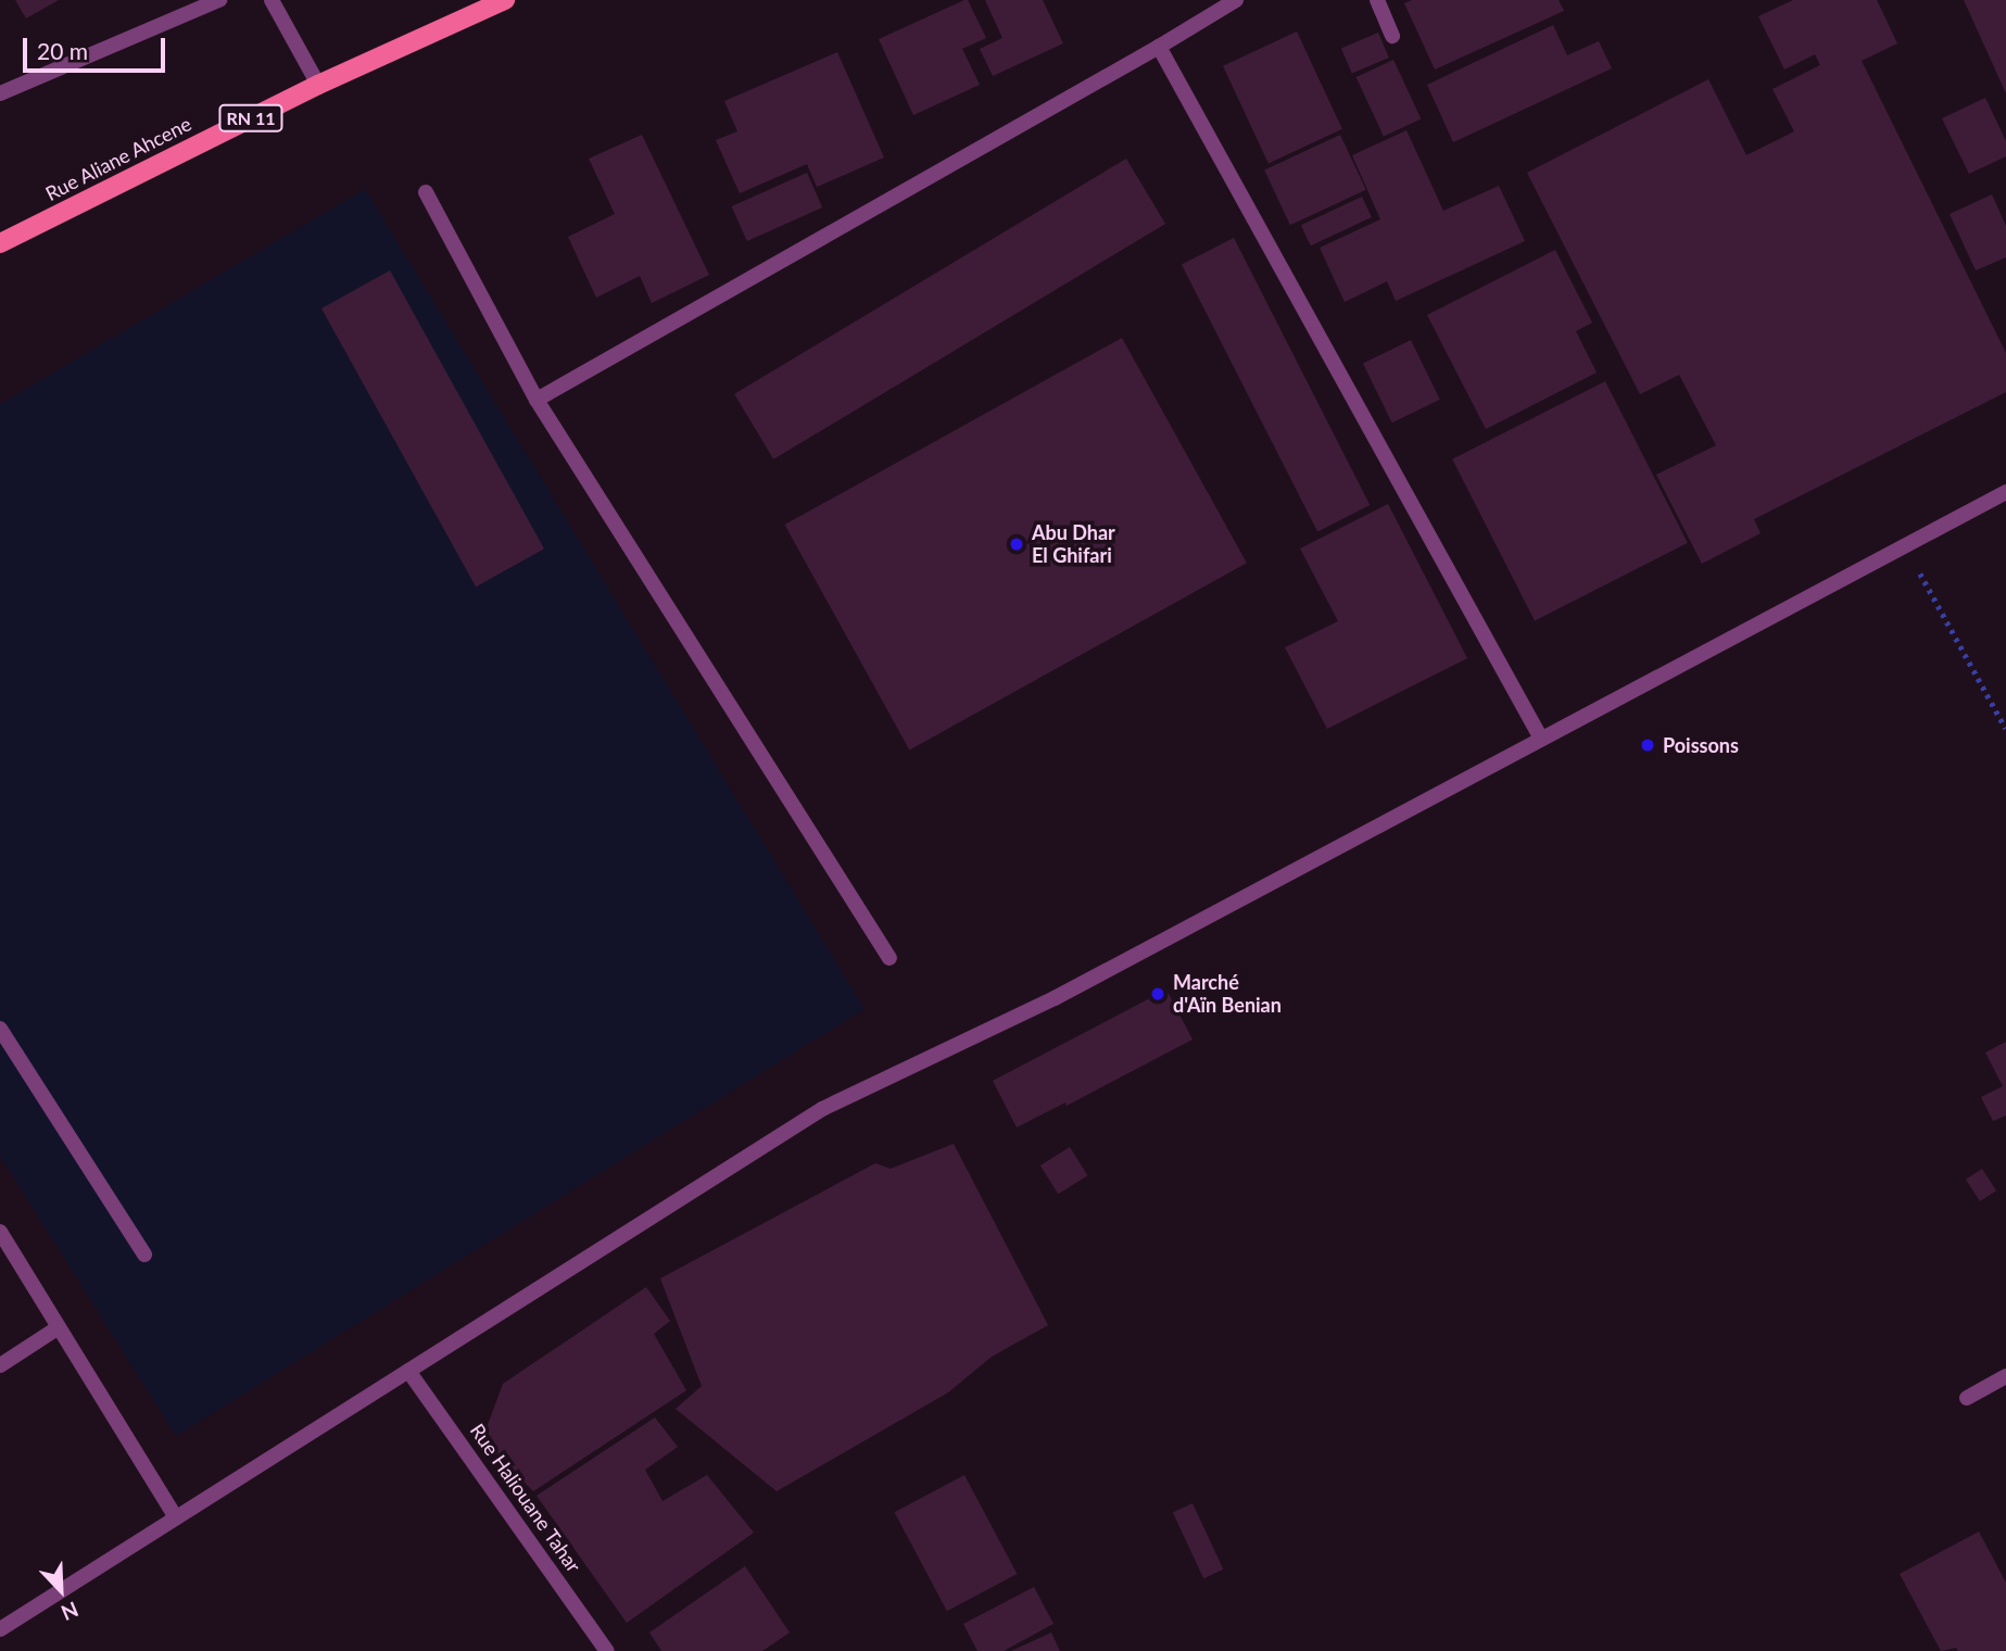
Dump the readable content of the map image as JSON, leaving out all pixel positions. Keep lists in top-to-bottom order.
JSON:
{
  "streets": {
    "main road": ["RN 11", "Rue Aliane Ahcene"],
    "street": ["Rue Haliouane Tahar"]
  },
  "places": ["Abu Dhar El Ghifari", "Poissons", "Marché d'Aïn Benian"],
  "scale_bar": "20 m",
  "north": "bottom right"
}
